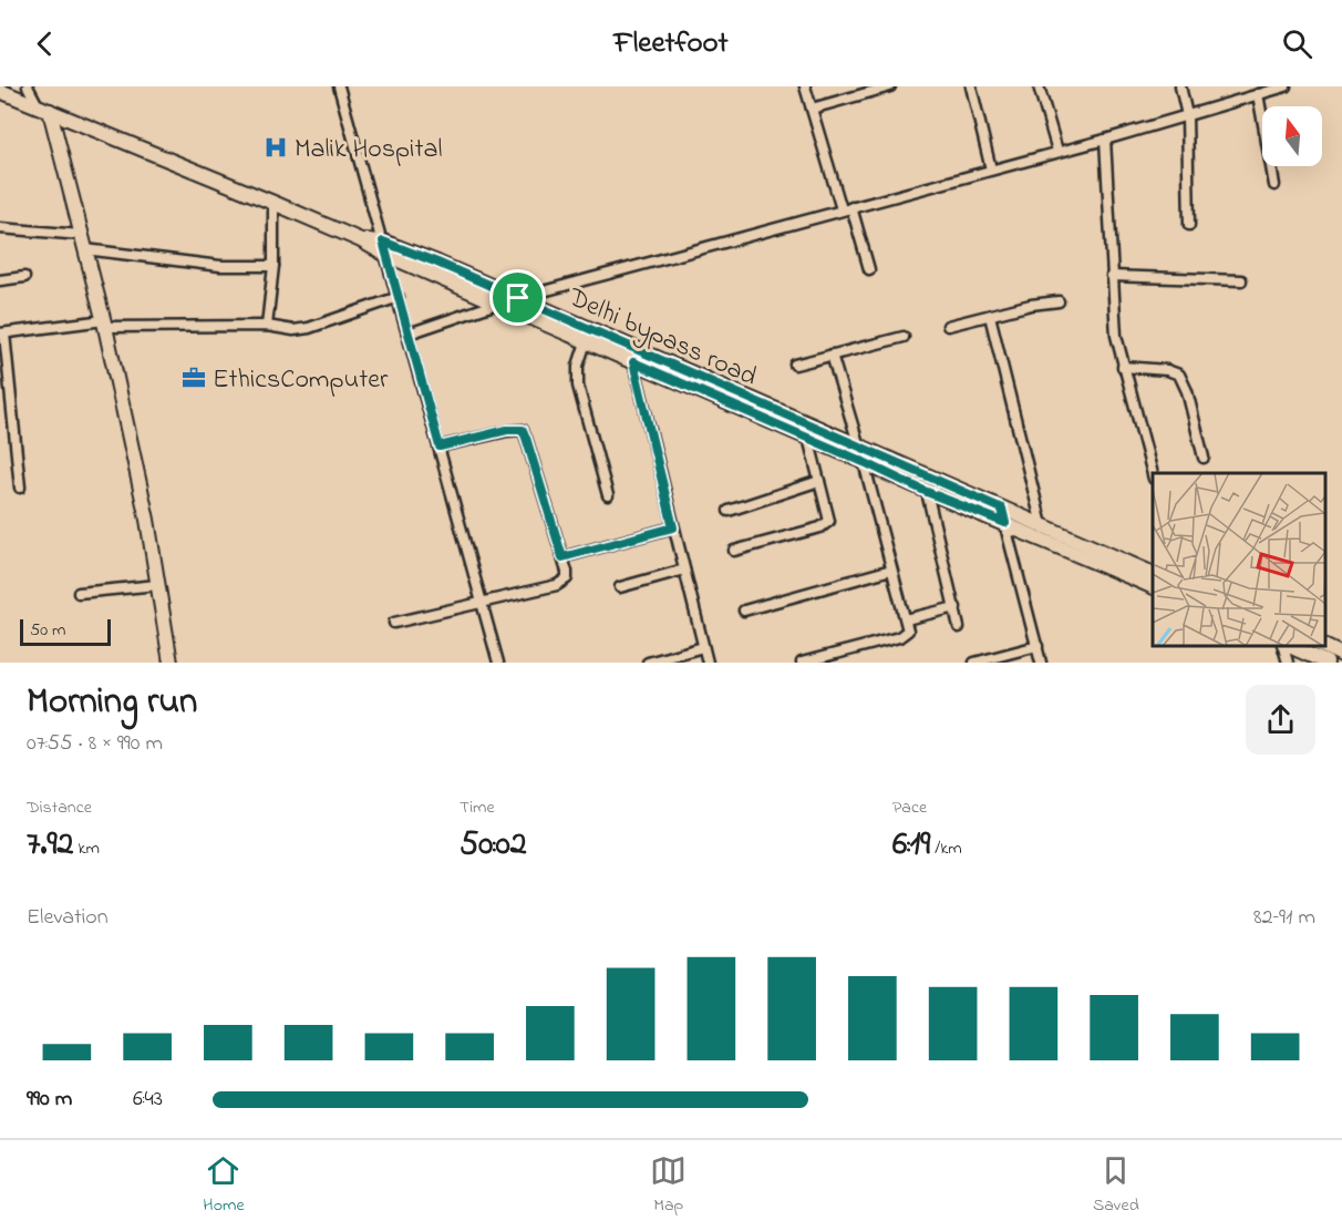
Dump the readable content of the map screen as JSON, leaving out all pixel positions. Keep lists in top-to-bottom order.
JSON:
{
  "streets": {
    "main road": ["Delhi bypass road"]
  },
  "places": {
    "hospital": ["Malik Hospital"],
    "office": ["EthicsComputer"]
  },
  "scale_bar": "50 m",
  "north": "top",
  "page": {
    "header": "Fleetfoot",
    "scale": "50 m",
    "heading": ["Morning run", "07:55 · 8 × 990 m"],
    "stats": [
      ["Distance", "7.92 km"],
      ["Time", "50:02"],
      ["Pace", "6:19 /km"]
    ],
    "chart": ["Elevation", "82–91 m"],
    "list": [
      {
        "name": "990 m",
        "note": "6:43"
      }
    ],
    "tabs": ["Home", "Map", "Saved"]
  }
}
